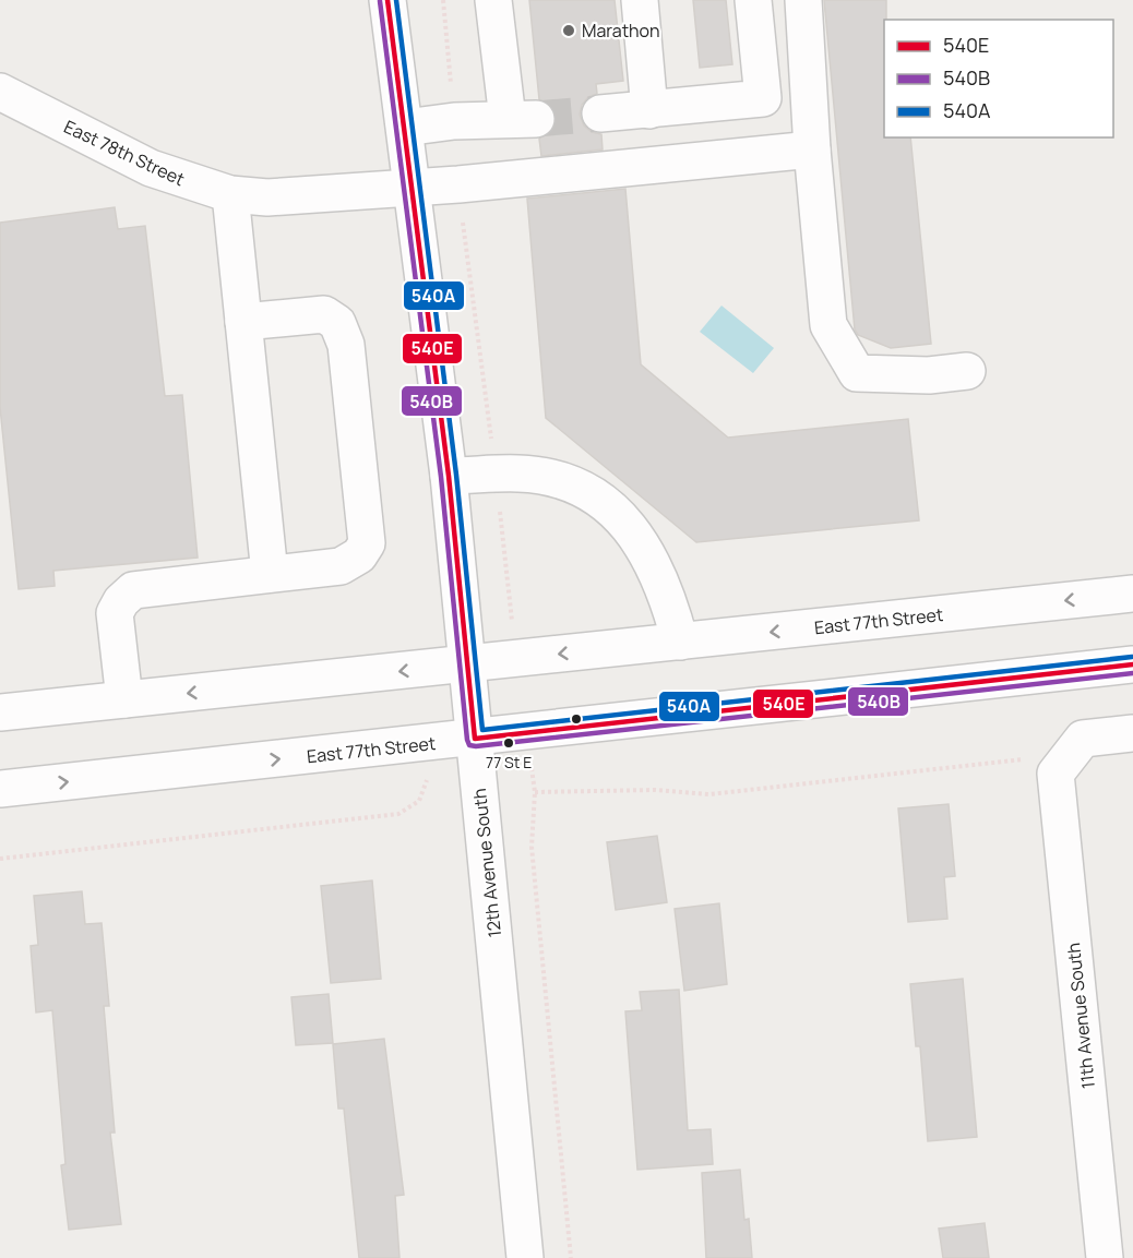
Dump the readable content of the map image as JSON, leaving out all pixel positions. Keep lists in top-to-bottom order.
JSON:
{
  "streets": {
    "street": [
      "East 78th Street",
      "East 77th Street",
      "12th Avenue South",
      "11th Avenue South"
    ]
  },
  "crossings": [
    ["East 78th Street", "12th Avenue South"],
    ["East 77th Street", "12th Avenue South"]
  ],
  "places": ["Marathon", "77 St E"],
  "lines": ["transit line 540E", "transit line 540A", "transit line 540B"],
  "legend": ["540E", "540B", "540A"]
}
